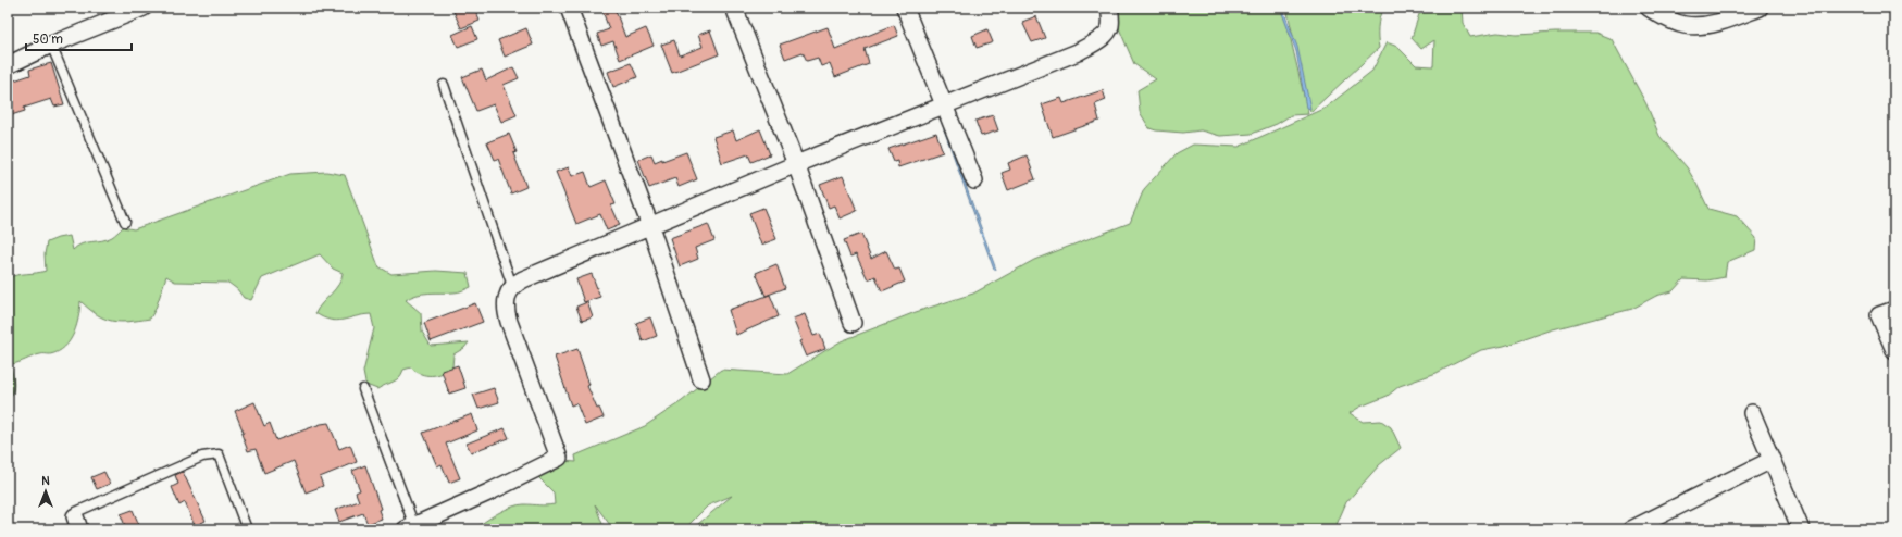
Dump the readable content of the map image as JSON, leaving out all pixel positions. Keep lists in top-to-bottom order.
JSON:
{
  "scale_bar": "50 m",
  "north": "top"
}
